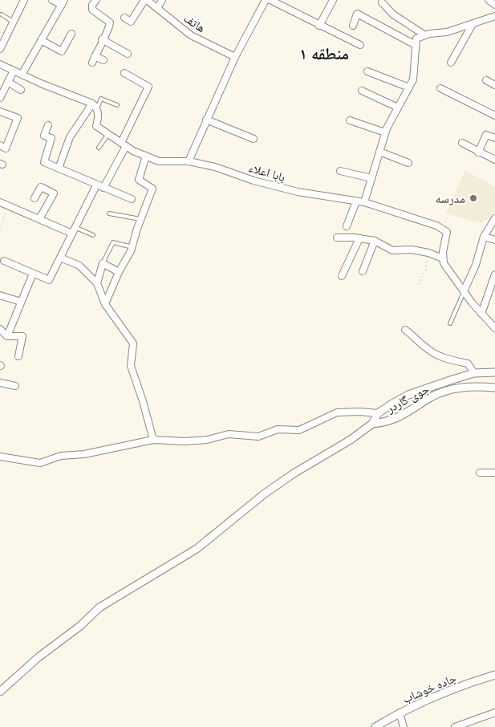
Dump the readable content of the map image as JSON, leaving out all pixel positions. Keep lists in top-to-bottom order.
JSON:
{
  "streets": {
    "street": [
      "هاتف",
      "بابا اعلاء",
      "جوی گاردر",
      "جاده خوشاب"
    ]
  },
  "districts": ["منطقه ۱"],
  "places": ["مدرسه"]
}
